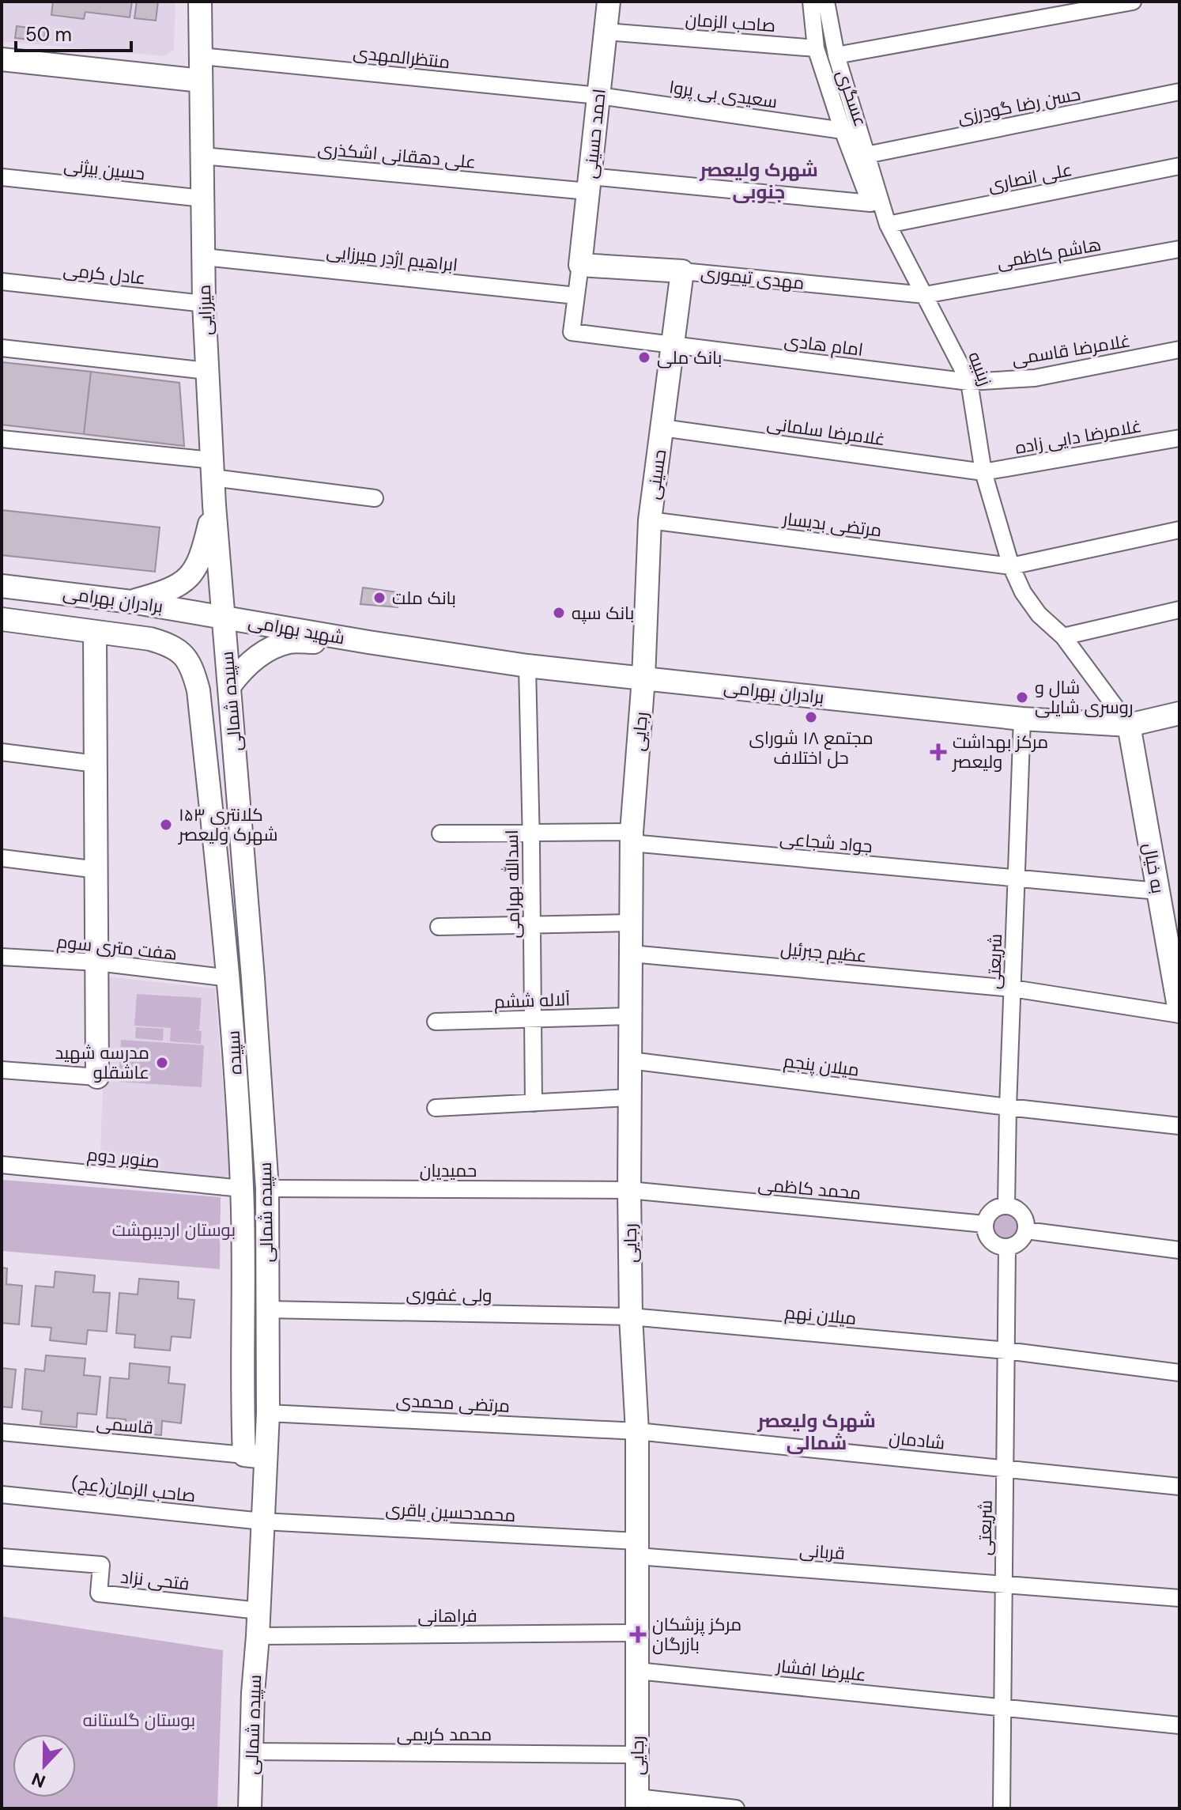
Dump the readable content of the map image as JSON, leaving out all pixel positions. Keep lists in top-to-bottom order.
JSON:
{
  "streets": {
    "main road": [
      "احمد حسینی",
      "مهدی تیموری",
      "میرزایی",
      "حسینی",
      "برادران بهرامی",
      "شهید بهرامی",
      "سپیده شمالی",
      "رجایی",
      "به خیال",
      "سپیده"
    ],
    "street": [
      "صاحب الزمان",
      "منتظرالمهدی",
      "سعیدی بی پروا",
      "عسگری",
      "حسن رضا گودرزی",
      "علی دهقانی اشکذری",
      "حسین بیژنی",
      "علی انصاری",
      "هاشم کاظمی",
      "ابراهیم اژدر میرزایی",
      "عادل کرمی",
      "امام هادی",
      "غلامرضا قاسمی",
      "زینبیه",
      "غلامرضا سلمانی",
      "غلامرضا دایی زاده",
      "مرتضی بدیسار",
      "جواد شجاعی",
      "اسدالله بهرامی",
      "هفت متری سوم",
      "عظیم جبرئیل",
      "شریعتی",
      "آلاله ششم",
      "میلان پنجم",
      "صنوبر دوم",
      "حمیدیان",
      "محمد کاظمی",
      "ولی غفوری",
      "میلان نهم",
      "مرتضی محمدی",
      "قاسمی",
      "شادمان",
      "صاحب الزمان(عج)",
      "محمدحسین باقری",
      "قربانی",
      "فتحی نزاد",
      "فراهانی",
      "علیرضا افشار",
      "محمد کریمی"
    ]
  },
  "crossings": [
    ["صاحب الزمان", "عسگری"],
    ["صاحب الزمان", "احمد حسینی"],
    ["منتظرالمهدی", "سعیدی بی پروا"],
    ["منتظرالمهدی", "احمد حسینی"],
    ["منتظرالمهدی", "میرزایی"],
    ["سعیدی بی پروا", "عسگری"],
    ["سعیدی بی پروا", "احمد حسینی"],
    ["عسگری", "علی دهقانی اشکذری"],
    ["عسگری", "زینبیه"],
    ["حسن رضا گودرزی", "زینبیه"],
    ["احمد حسینی", "علی دهقانی اشکذری"],
    ["احمد حسینی", "مهدی تیموری"],
    ["علی دهقانی اشکذری", "میرزایی"],
    ["حسین بیژنی", "میرزایی"],
    ["علی انصاری", "زینبیه"],
    ["هاشم کاظمی", "مهدی تیموری"],
    ["هاشم کاظمی", "زینبیه"],
    ["ابراهیم اژدر میرزایی", "میرزایی"],
    ["عادل کرمی", "میرزایی"],
    ["مهدی تیموری", "زینبیه"],
    ["مهدی تیموری", "حسینی"],
    ["میرزایی", "برادران بهرامی"],
    ["میرزایی", "شهید بهرامی"],
    ["میرزایی", "سپیده شمالی"],
    ["امام هادی", "غلامرضا قاسمی"],
    ["امام هادی", "زینبیه"],
    ["امام هادی", "حسینی"],
    ["غلامرضا قاسمی", "زینبیه"],
    ["زینبیه", "غلامرضا سلمانی"],
    ["زینبیه", "غلامرضا دایی زاده"],
    ["زینبیه", "مرتضی بدیسار"],
    ["زینبیه", "برادران بهرامی"],
    ["زینبیه", "به خیال"],
    ["غلامرضا سلمانی", "غلامرضا دایی زاده"],
    ["غلامرضا سلمانی", "حسینی"],
    ["حسینی", "مرتضی بدیسار"],
    ["حسینی", "برادران بهرامی"],
    ["حسینی", "رجایی"],
    ["برادران بهرامی", "شهید بهرامی"],
    ["برادران بهرامی", "سپیده شمالی"],
    ["برادران بهرامی", "رجایی"],
    ["برادران بهرامی", "به خیال"],
    ["برادران بهرامی", "اسدالله بهرامی"],
    ["برادران بهرامی", "شریعتی"],
    ["برادران بهرامی", "سپیده"],
    ["شهید بهرامی", "سپیده شمالی"],
    ["سپیده شمالی", "سپیده"],
    ["سپیده شمالی", "حمیدیان"],
    ["سپیده شمالی", "ولی غفوری"],
    ["سپیده شمالی", "مرتضی محمدی"],
    ["سپیده شمالی", "قاسمی"],
    ["سپیده شمالی", "صاحب الزمان(عج)"],
    ["سپیده شمالی", "محمدحسین باقری"],
    ["سپیده شمالی", "فتحی نزاد"],
    ["سپیده شمالی", "فراهانی"],
    ["سپیده شمالی", "محمد کریمی"],
    ["رجایی", "جواد شجاعی"],
    ["رجایی", "عظیم جبرئیل"],
    ["رجایی", "آلاله ششم"],
    ["رجایی", "میلان پنجم"],
    ["رجایی", "حمیدیان"],
    ["رجایی", "محمد کاظمی"],
    ["رجایی", "ولی غفوری"],
    ["رجایی", "میلان نهم"],
    ["رجایی", "مرتضی محمدی"],
    ["رجایی", "شادمان"],
    ["رجایی", "محمدحسین باقری"],
    ["رجایی", "قربانی"],
    ["رجایی", "فراهانی"],
    ["رجایی", "علیرضا افشار"],
    ["رجایی", "محمد کریمی"],
    ["جواد شجاعی", "به خیال"],
    ["جواد شجاعی", "اسدالله بهرامی"],
    ["جواد شجاعی", "شریعتی"],
    ["به خیال", "عظیم جبرئیل"],
    ["اسدالله بهرامی", "آلاله ششم"],
    ["هفت متری سوم", "سپیده"],
    ["عظیم جبرئیل", "شریعتی"],
    ["شریعتی", "میلان پنجم"],
    ["شریعتی", "محمد کاظمی"],
    ["شریعتی", "میلان نهم"],
    ["شریعتی", "شادمان"],
    ["شریعتی", "قربانی"],
    ["شریعتی", "علیرضا افشار"],
    ["سپیده", "صنوبر دوم"],
    ["سپیده", "قاسمی"],
    ["حمیدیان", "محمد کاظمی"],
    ["ولی غفوری", "میلان نهم"],
    ["مرتضی محمدی", "شادمان"],
    ["صاحب الزمان(عج)", "محمدحسین باقری"],
    ["محمدحسین باقری", "قربانی"]
  ],
  "districts": ["شهرک ولیعصر جنوبی", "شهرک ولیعصر شمالی"],
  "parks": ["بوستان اردیبهشت", "بوستان گلستانه"],
  "places": {
    "other": [
      "بانک ملی",
      "بانک ملت",
      "بانک سپه",
      "شال و روسری شایلی",
      "مجتمع ۱۸ شورای حل اختلاف",
      "کلانتری ۱۵۳ شهرک ولیعصر",
      "مدرسه شهید عاشقلو"
    ],
    "health": ["مرکز بهداشت ولیعصر", "مرکز پزشکان بازرگان"]
  },
  "scale_bar": "50 m",
  "north": "bottom"
}
